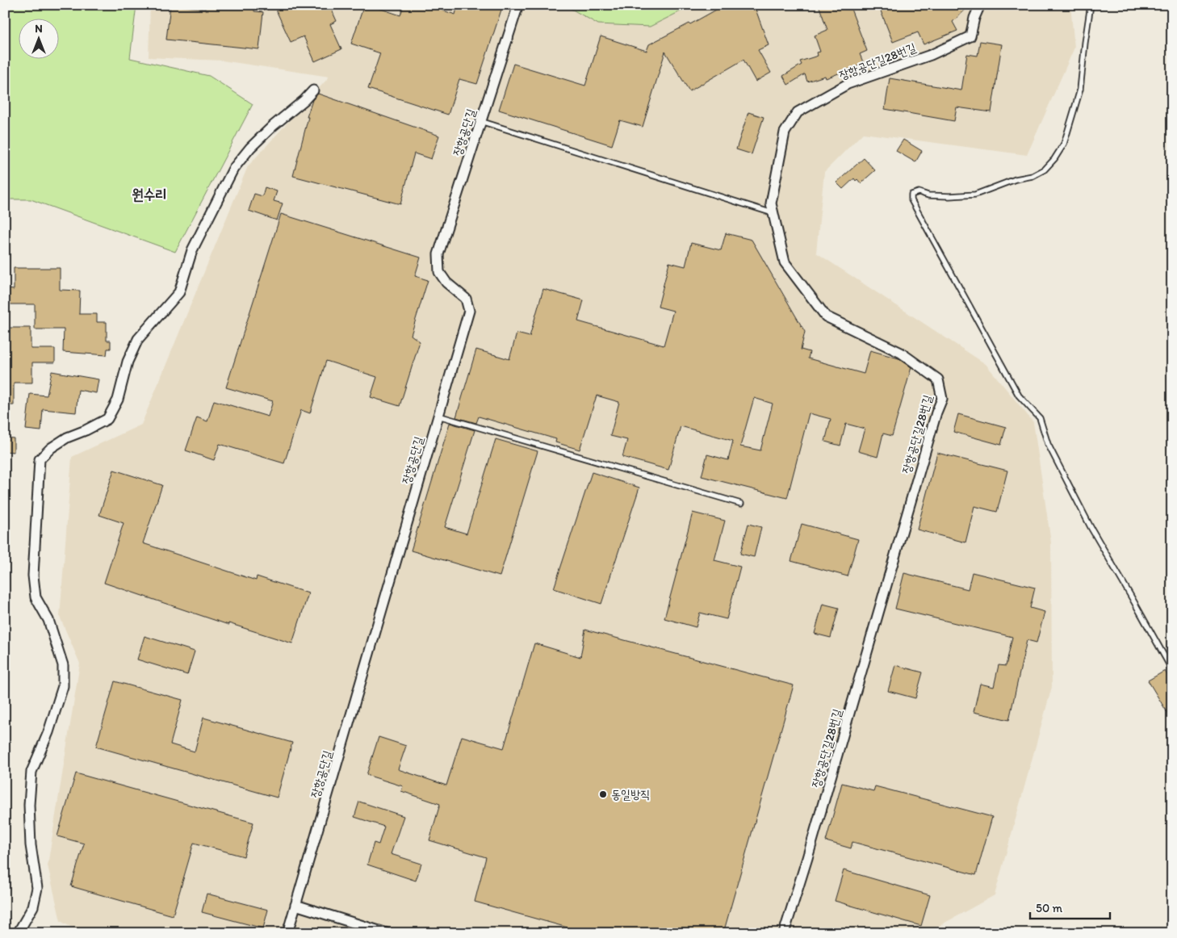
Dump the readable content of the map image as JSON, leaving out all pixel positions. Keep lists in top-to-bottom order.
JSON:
{
  "streets": {
    "street": ["장항공단길28번길", "장항공단길"]
  },
  "districts": ["원수리"],
  "places": ["동일방직"],
  "scale_bar": "50 m",
  "north": "top"
}
